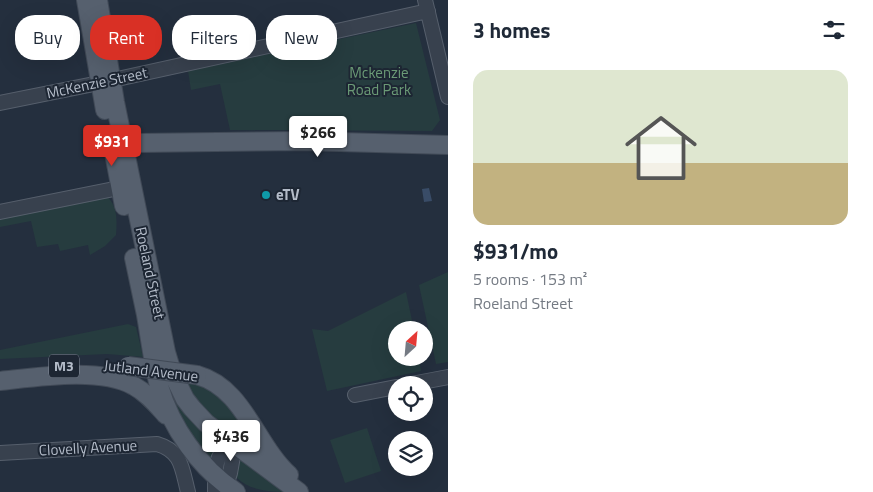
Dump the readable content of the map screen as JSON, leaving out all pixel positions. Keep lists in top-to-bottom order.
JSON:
{
  "streets": {
    "main road": ["Roeland Street", "M3", "Jutland Avenue"],
    "street": ["McKenzie Street", "Clovelly Avenue"]
  },
  "crossings": [
    ["McKenzie Street", "Roeland Street"],
    ["Roeland Street", "M3"],
    ["Roeland Street", "Jutland Avenue"],
    ["M3", "Jutland Avenue"]
  ],
  "parks": ["Mckenzie Road Park"],
  "places": ["eTV"],
  "north": "top right",
  "page": {
    "heading": "3 homes",
    "chip": [
      "Buy",
      "Rent",
      "Filters",
      "New"
    ],
    "list": [
      {
        "name": "$931/mo",
        "note": "5 rooms · 153 m² · Roeland Street"
      }
    ],
    "price": ["$266", "$931", "$436"]
  }
}
